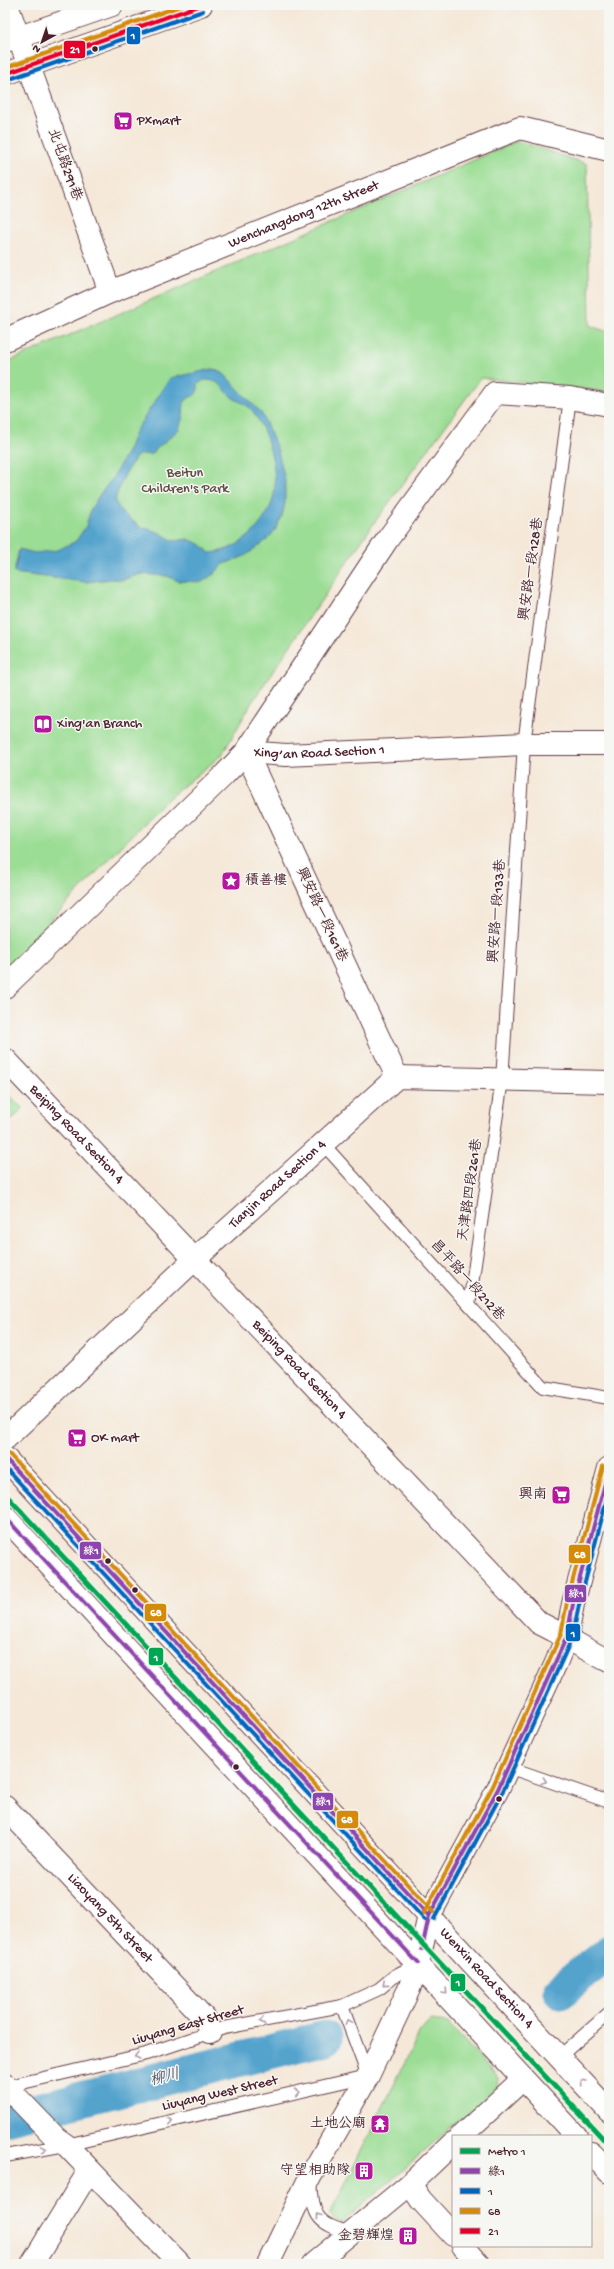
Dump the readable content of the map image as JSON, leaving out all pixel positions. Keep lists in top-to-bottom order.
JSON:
{
  "streets": {
    "street": [
      "北屯路291巷",
      "Wenchangdong 12th Street",
      "Xing’an Road Section 1",
      "興安路一段161巷",
      "Beiping Road Section 4",
      "Tianjin Road Section 4",
      "Liaoyang 5th Street",
      "Wenxin Road Section 4"
    ],
    "lane": [
      "興安路一段128巷",
      "興安路一段133巷",
      "天津路四段261巷",
      "昌平路一段212巷",
      "Liuyang East Street",
      "Liuyang West Street"
    ]
  },
  "crossings": [
    ["北屯路291巷", "Wenchangdong 12th Street"],
    ["興安路一段128巷", "Xing’an Road Section 1"],
    ["興安路一段128巷", "興安路一段133巷"],
    ["Xing’an Road Section 1", "興安路一段133巷"],
    ["Xing’an Road Section 1", "興安路一段161巷"],
    ["興安路一段133巷", "天津路四段261巷"],
    ["興安路一段161巷", "Tianjin Road Section 4"],
    ["Beiping Road Section 4", "Tianjin Road Section 4"],
    ["Tianjin Road Section 4", "昌平路一段212巷"],
    ["天津路四段261巷", "昌平路一段212巷"],
    ["Liaoyang 5th Street", "Liuyang East Street"]
  ],
  "one_way": ["Liuyang East Street", "Liuyang West Street"],
  "water": ["柳川"],
  "parks": ["Beitun Children's Park"],
  "places": {
    "supermarket": ["Pxmart", "OK mart", "興南"],
    "library": ["Xing'an Branch"],
    "place": ["積善樓"],
    "temple": ["土地公廟"],
    "building": ["守望相助隊", "金碧輝煌"]
  },
  "lines": [
    "transit line 68",
    "transit line 21",
    "transit line 1",
    "transit line 綠1",
    "metro line 1"
  ],
  "legend": [
    "Metro 1",
    "綠1",
    "1",
    "68",
    "21"
  ],
  "north": "bottom left"
}
